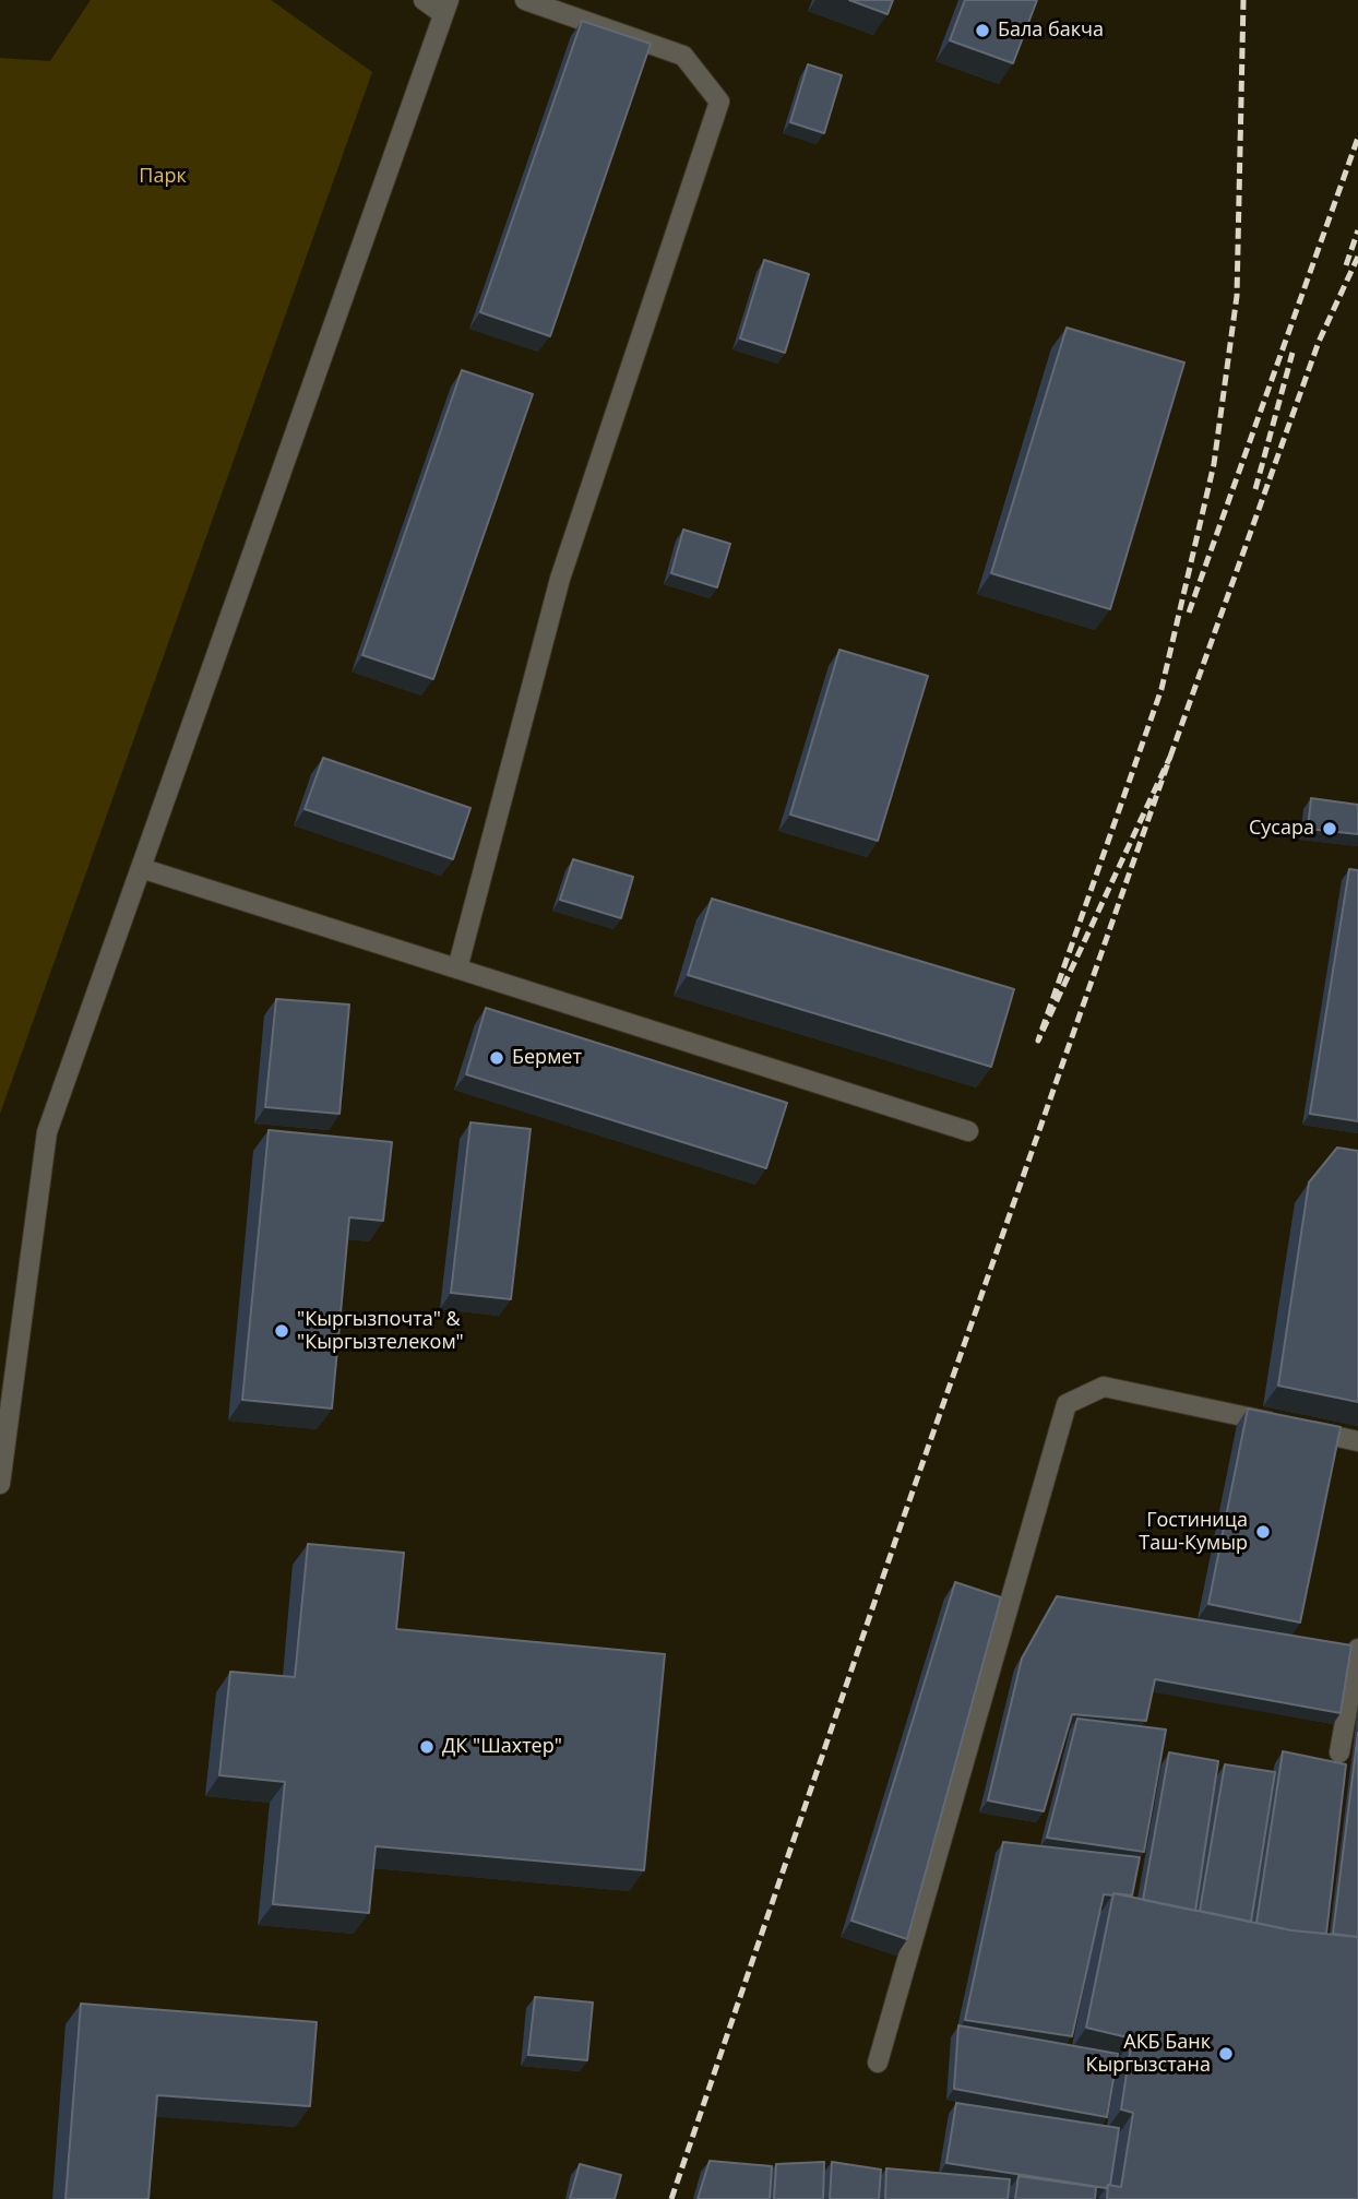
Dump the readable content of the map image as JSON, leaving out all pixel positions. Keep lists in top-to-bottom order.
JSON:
{
  "parks": ["Парк"],
  "places": [
    "Бала бакча",
    "Сусара",
    "Бермет",
    "\"Кыргызпочта\" & \"Кыргызтелеком\"",
    "Гостиница Таш-Кумыр",
    "ДК \"Шахтер\"",
    "АКБ Банк Кыргызстана"
  ]
}
